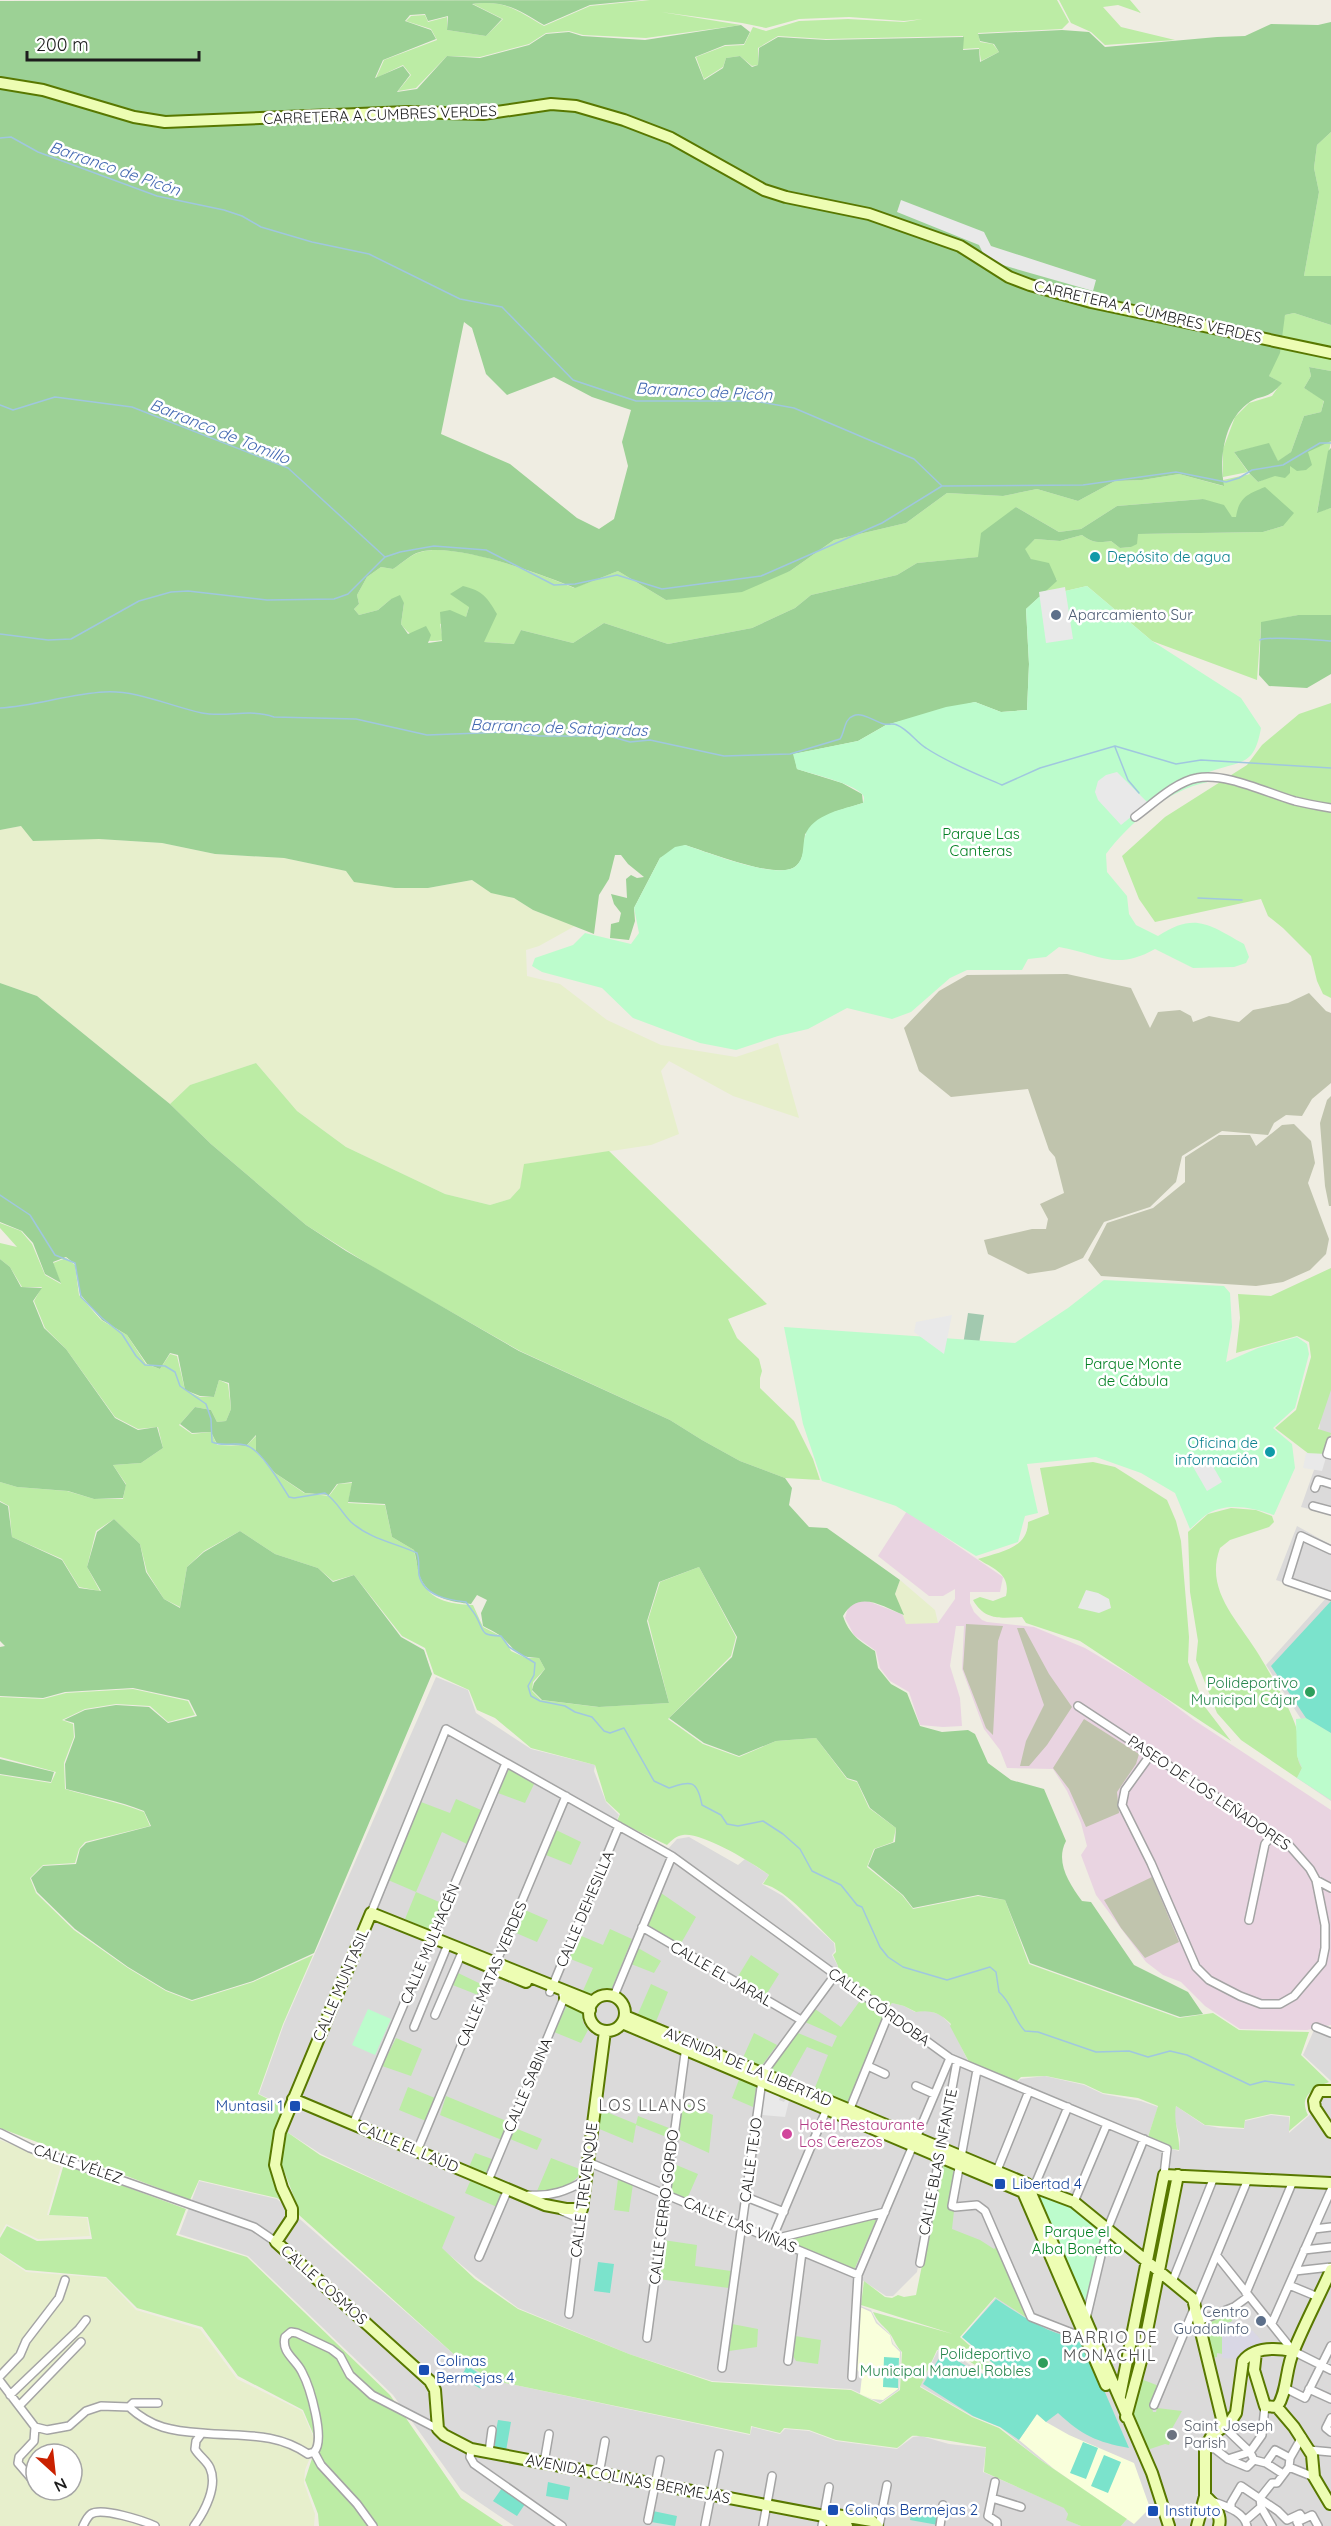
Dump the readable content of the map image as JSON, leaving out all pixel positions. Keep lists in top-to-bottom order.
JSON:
{
  "streets": {
    "street": [
      "CARRETERA A CUMBRES VERDES",
      "PASEO DE LOS LEÑADORES",
      "CALLE DEHESILLA",
      "CALLE MULHACÉN",
      "CALLE MATAS VERDES",
      "CALLE EL JARAL",
      "CALLE MUNTASIL",
      "CALLE CÓRDOBA",
      "AVENIDA DE LA LIBERTAD",
      "CALLE SABINA",
      "CALLE EL LAÚD",
      "CALLE TEJO",
      "CALLE BLAS INFANTE",
      "CALLE VÉLEZ",
      "CALLE TREVENQUE",
      "CALLE CERRO GORDO",
      "CALLE LAS VIÑAS",
      "CALLE COSMOS",
      "AVENIDA COLINAS BERMEJAS"
    ]
  },
  "crossings": [
    ["CALLE DEHESILLA", "CALLE CÓRDOBA"],
    ["CALLE DEHESILLA", "CALLE SABINA"],
    ["CALLE MULHACÉN", "CALLE CÓRDOBA"],
    ["CALLE MULHACÉN", "CALLE EL LAÚD"],
    ["CALLE MATAS VERDES", "CALLE CÓRDOBA"],
    ["CALLE MATAS VERDES", "CALLE EL LAÚD"],
    ["CALLE EL JARAL", "CALLE TEJO"],
    ["CALLE MUNTASIL", "CALLE CÓRDOBA"],
    ["CALLE MUNTASIL", "CALLE EL LAÚD"],
    ["CALLE MUNTASIL", "CALLE COSMOS"],
    ["CALLE CÓRDOBA", "CALLE TEJO"],
    ["CALLE CÓRDOBA", "CALLE BLAS INFANTE"],
    ["AVENIDA DE LA LIBERTAD", "CALLE TEJO"],
    ["AVENIDA DE LA LIBERTAD", "CALLE BLAS INFANTE"],
    ["AVENIDA DE LA LIBERTAD", "CALLE TREVENQUE"],
    ["AVENIDA DE LA LIBERTAD", "CALLE CERRO GORDO"],
    ["CALLE SABINA", "CALLE EL LAÚD"],
    ["CALLE EL LAÚD", "CALLE TREVENQUE"],
    ["CALLE TEJO", "CALLE LAS VIÑAS"],
    ["CALLE VÉLEZ", "CALLE COSMOS"],
    ["CALLE TREVENQUE", "CALLE LAS VIÑAS"],
    ["CALLE CERRO GORDO", "CALLE LAS VIÑAS"],
    ["CALLE COSMOS", "AVENIDA COLINAS BERMEJAS"]
  ],
  "districts": ["LOS LLANOS", "BARRIO DE MONACHIL"],
  "water": ["Barranco de Picón", "Barranco de Tomillo", "Barranco de Satajardas"],
  "parks": ["Parque Las Canteras", "Parque Monte de Cábula", "Parque el Alba Bonetto"],
  "places": {
    "other": [
      "Depósito de agua",
      "Aparcamiento Sur",
      "Oficina de información",
      "Polideportivo Municipal Cájar",
      "Hotel Restaurante Los Cerezos",
      "Centro Guadalinfo",
      "Polideportivo Municipal Manuel Robles",
      "Saint Joseph Parish"
    ],
    "transit": [
      "Muntasil 1",
      "Libertad 4",
      "Colinas Bermejas 4",
      "Colinas Bermejas 2",
      "Instituto"
    ]
  },
  "scale_bar": "200 m",
  "north": "bottom right"
}
